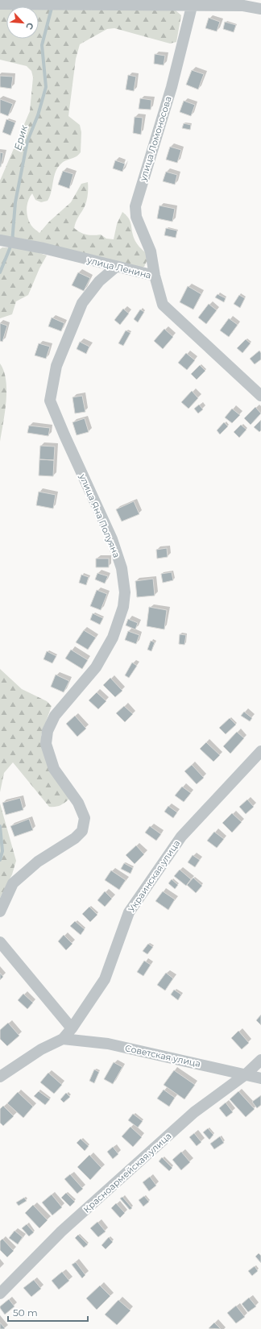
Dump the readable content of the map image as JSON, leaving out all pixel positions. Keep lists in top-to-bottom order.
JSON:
{
  "streets": {
    "street": [
      "улица Ломоносова",
      "улица Ленина",
      "улица Яна Полуяна",
      "Украинская улица",
      "Советская улица",
      "Красноармейская улица"
    ]
  },
  "crossings": [
    ["улица Ломоносова", "улица Ленина"],
    ["улица Ленина", "улица Яна Полуяна"],
    ["Украинская улица", "Советская улица"],
    ["Советская улица", "Красноармейская улица"]
  ],
  "water": ["Ерик"],
  "scale_bar": "50 m",
  "north": "bottom right"
}
